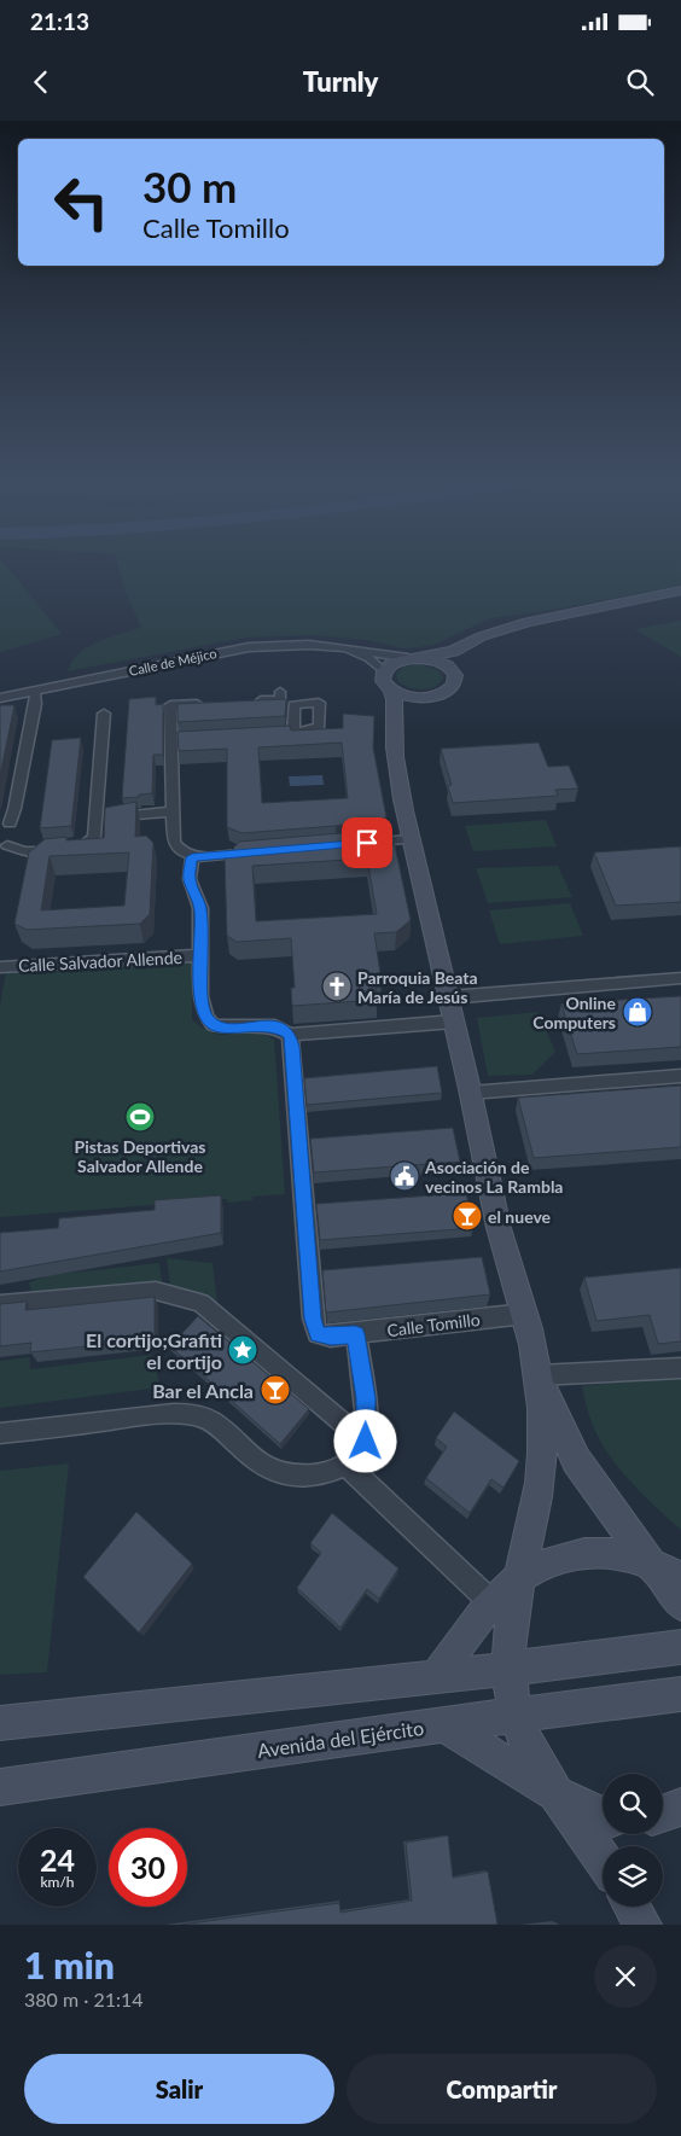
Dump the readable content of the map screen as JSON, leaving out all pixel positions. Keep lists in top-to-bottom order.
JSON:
{
  "streets": {
    "street": [
      "Calle de Méjico",
      "Calle Salvador Allende",
      "Calle Tomillo",
      "Avenida del Ejército"
    ]
  },
  "places": {
    "church": ["Parroquia Beata María de Jesús"],
    "shop": ["Online Computers"],
    "sports": ["Pistas Deportivas Salvador Allende"],
    "public building": ["Asociación de vecinos La Rambla"],
    "bar": ["el nueve", "Bar el Ancla"],
    "place": ["El cortijo;Grafiti el cortijo"]
  },
  "page": {
    "status": "21:13",
    "header": "Turnly",
    "turn": ["30 m", "Calle Tomillo"],
    "speed": "24 km/h",
    "limit": "30",
    "heading": ["1 min", "380 m · 21:14"],
    "buttons": ["Salir", "Compartir"]
  }
}
